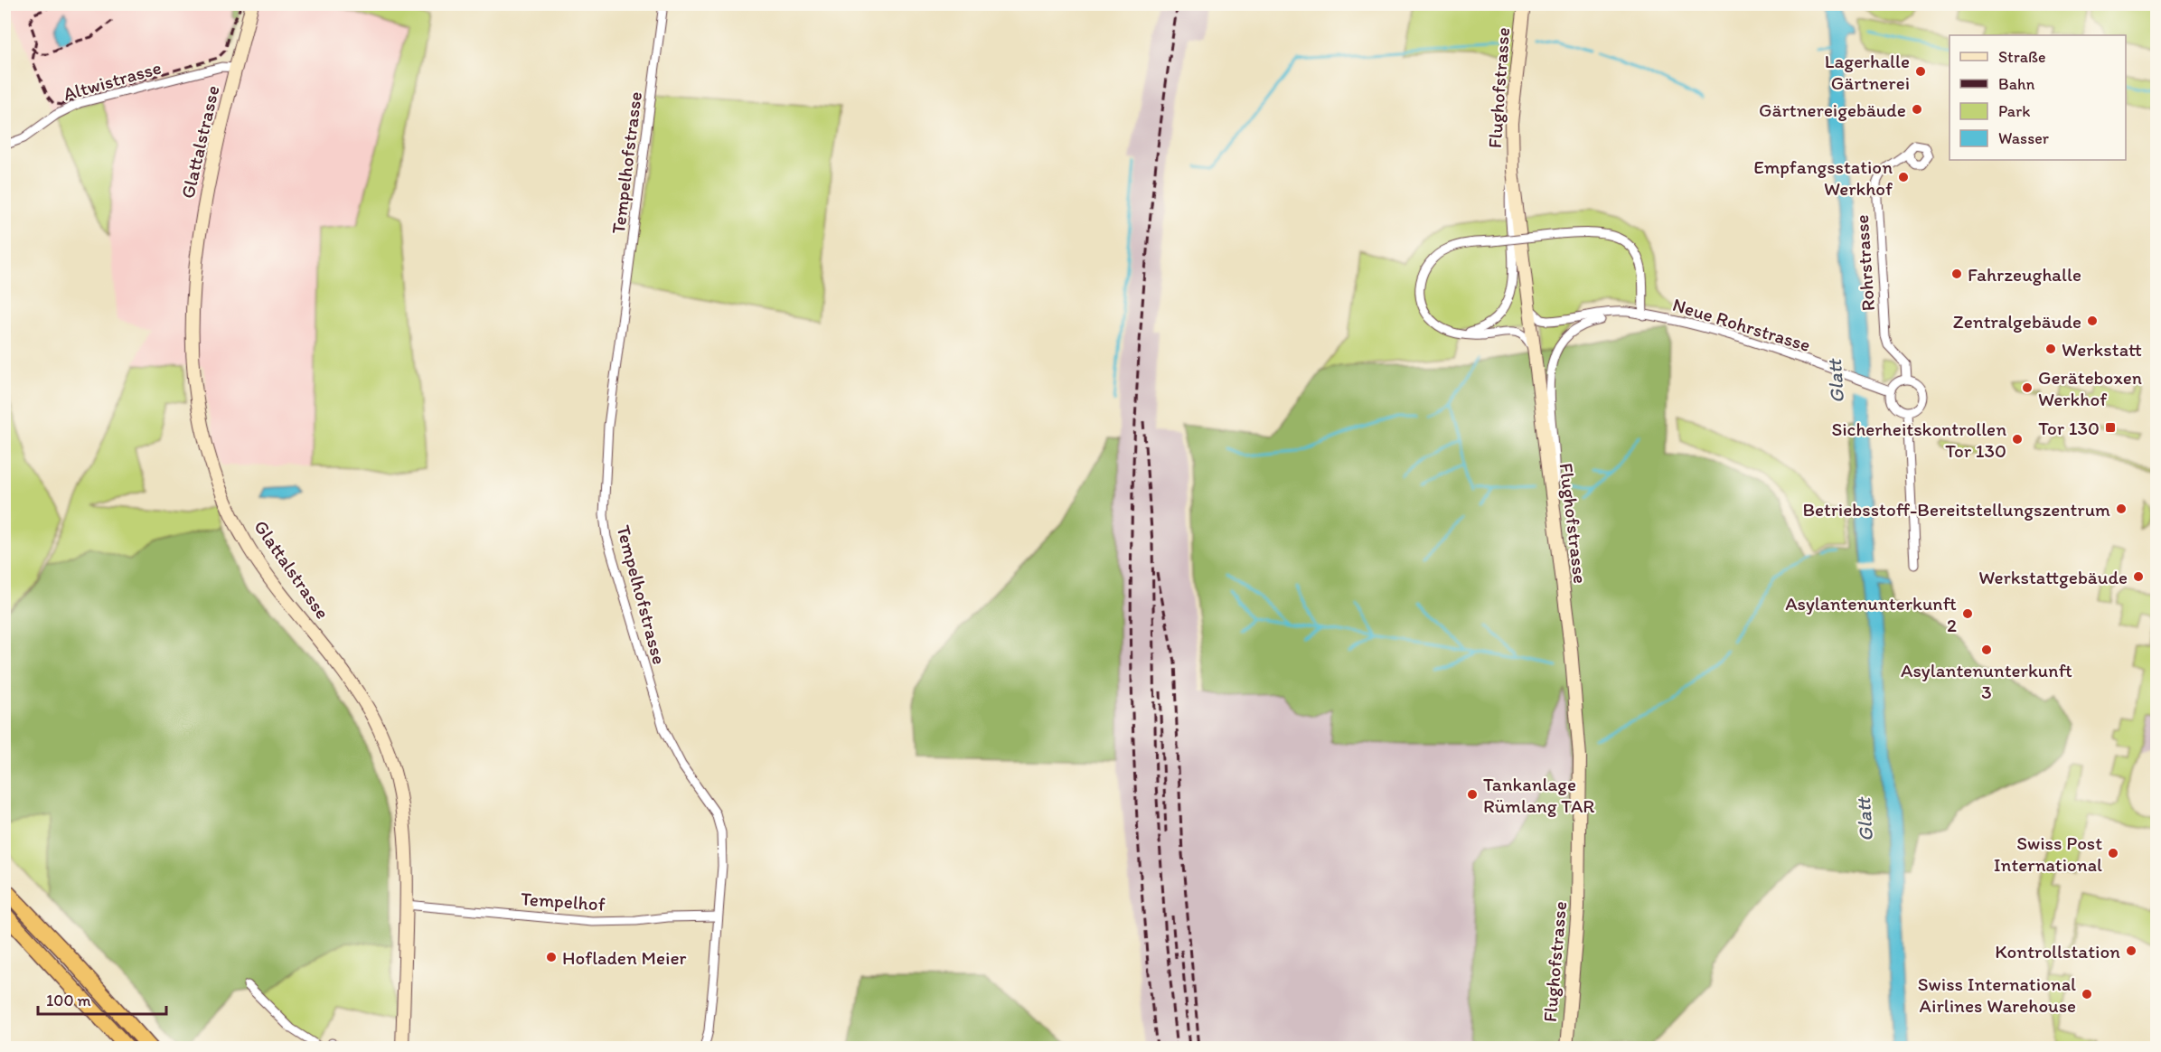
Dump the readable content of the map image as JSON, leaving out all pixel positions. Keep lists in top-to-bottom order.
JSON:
{
  "streets": {
    "street": [
      "Altwistrasse",
      "Flughofstrasse",
      "Glattalstrasse",
      "Tempelhofstrasse",
      "Rohrstrasse",
      "Neue Rohrstrasse",
      "Tempelhof"
    ]
  },
  "crossings": [
    ["Altwistrasse", "Glattalstrasse"],
    ["Flughofstrasse", "Neue Rohrstrasse"],
    ["Glattalstrasse", "Tempelhof"],
    ["Tempelhofstrasse", "Tempelhof"],
    ["Rohrstrasse", "Neue Rohrstrasse"]
  ],
  "water": ["Glatt"],
  "places": {
    "other": [
      "Lagerhalle Gärtnerei",
      "Gärtnereigebäude",
      "Empfangsstation Werkhof",
      "Fahrzeughalle",
      "Zentralgebäude",
      "Werkstatt",
      "Geräteboxen Werkhof",
      "Sicherheitskontrollen Tor 130",
      "Betriebsstoff-Bereitstellungszentrum",
      "Werkstattgebäude",
      "Asylantenunterkunft 2",
      "Asylantenunterkunft 3",
      "Tankanlage Rümlang TAR",
      "Swiss Post International",
      "Kontrollstation",
      "Hofladen Meier",
      "Swiss International Airlines Warehouse"
    ],
    "transit": ["Tor 130"]
  },
  "legend": [
    "Straße",
    "Bahn",
    "Park",
    "Wasser"
  ],
  "scale_bar": "100 m"
}
